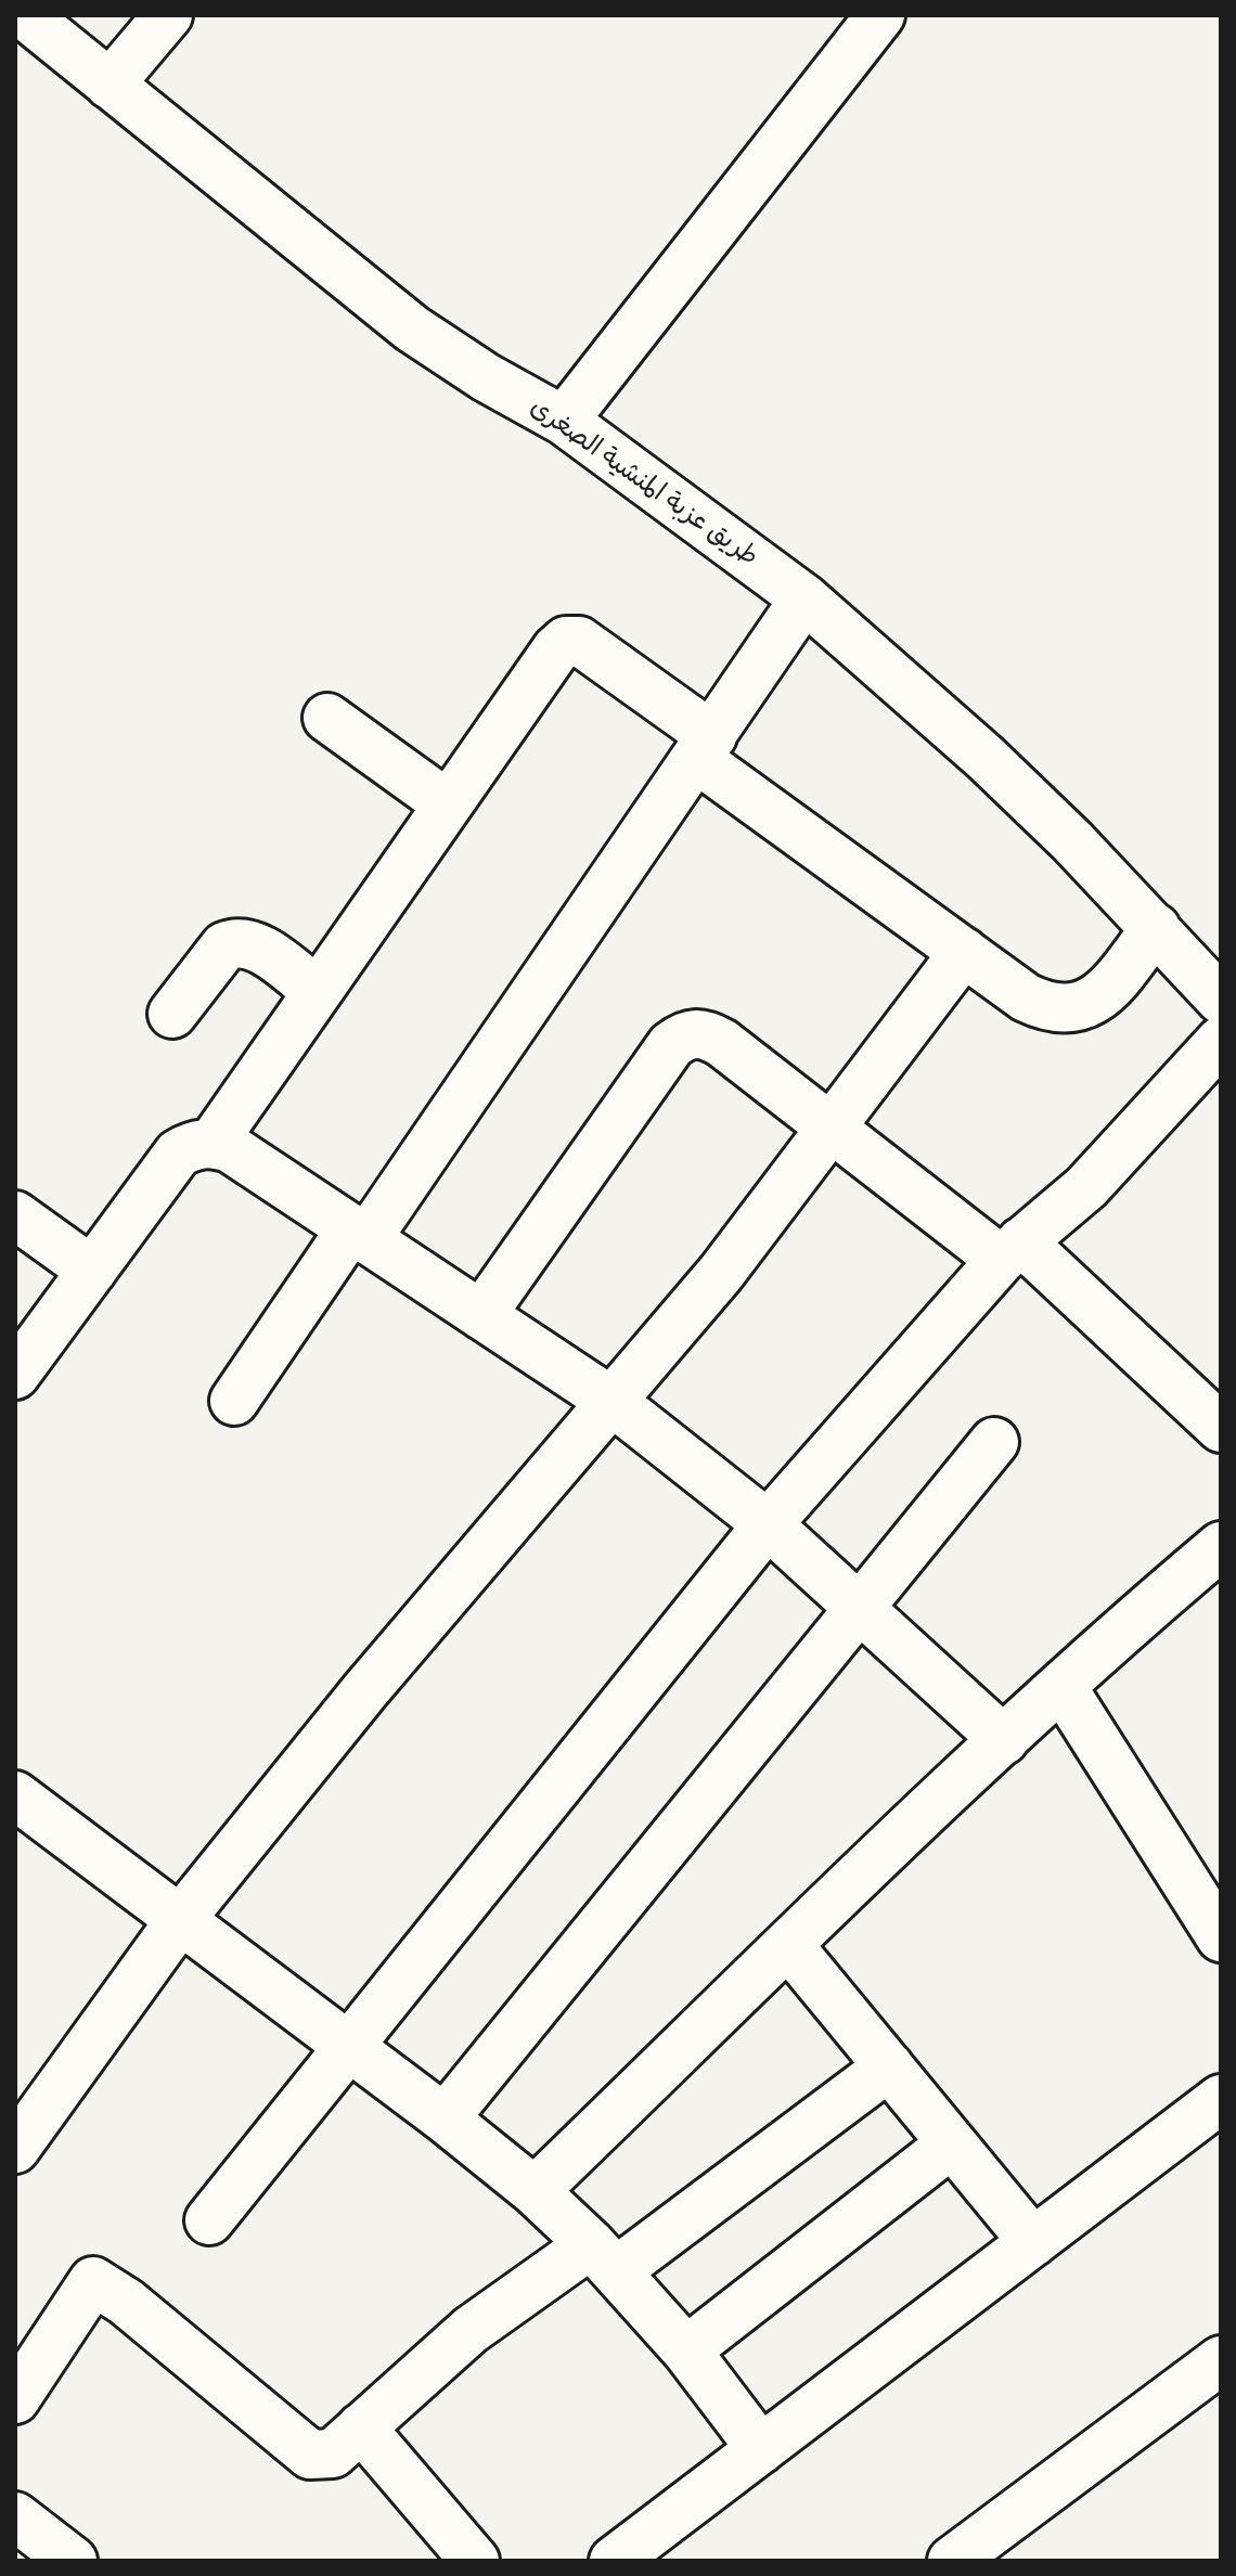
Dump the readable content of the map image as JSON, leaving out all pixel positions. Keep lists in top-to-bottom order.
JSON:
{
  "streets": {
    "street": ["طريق عزبة المنشية الصغرى"]
  }
}
